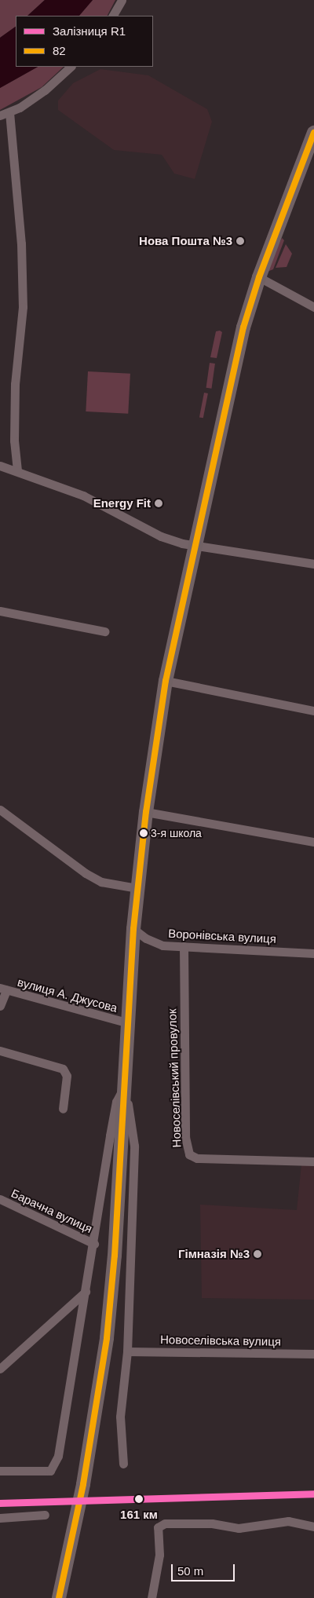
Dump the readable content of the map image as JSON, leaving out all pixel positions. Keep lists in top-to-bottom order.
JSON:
{
  "streets": {
    "street": [
      "Воронівська вулиця",
      "вулиця А. Джусова",
      "Новоселівський провулок",
      "Барачна вулиця",
      "Новоселівська вулиця"
    ]
  },
  "crossings": [
    ["Воронівська вулиця", "Новоселівський провулок"]
  ],
  "places": [
    "Нова Пошта №3",
    "Energy Fit",
    "3-я школа",
    "Гімназія №3",
    "161 км"
  ],
  "lines": ["transit line 82", "rail line R1"],
  "legend": ["Залізниця R1", "82"],
  "scale_bar": "50 m"
}
